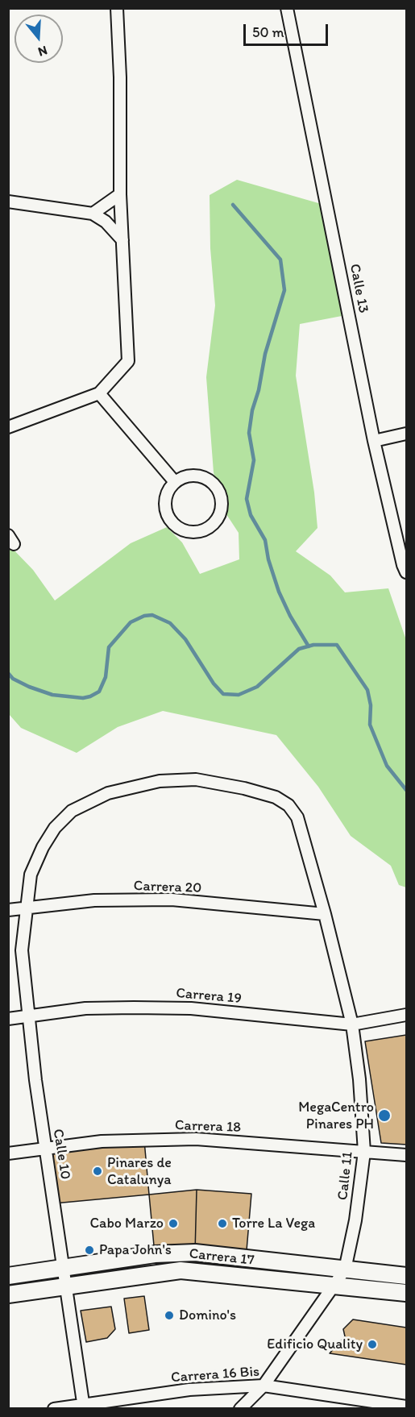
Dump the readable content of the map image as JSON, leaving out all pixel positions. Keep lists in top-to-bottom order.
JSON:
{
  "streets": {
    "main road": ["Carrera 17"],
    "street": [
      "Calle 13",
      "Carrera 20",
      "Carrera 19",
      "Carrera 18",
      "Calle 10",
      "Calle 11",
      "Carrera 16 Bis"
    ]
  },
  "crossings": [
    ["Carrera 20", "Calle 10"],
    ["Carrera 20", "Calle 11"],
    ["Carrera 19", "Calle 10"],
    ["Carrera 19", "Calle 11"],
    ["Carrera 18", "Calle 10"],
    ["Carrera 18", "Calle 11"],
    ["Calle 10", "Calle 11"],
    ["Calle 10", "Carrera 17"],
    ["Calle 10", "Carrera 16 Bis"],
    ["Calle 11", "Carrera 17"],
    ["Calle 11", "Carrera 16 Bis"]
  ],
  "places": [
    "MegaCentro Pinares PH",
    "Pinares de Catalunya",
    "Cabo Marzo",
    "Torre La Vega",
    "Papa John's",
    "Domino's",
    "Edificio Quality"
  ],
  "scale_bar": "50 m",
  "north": "bottom"
}
